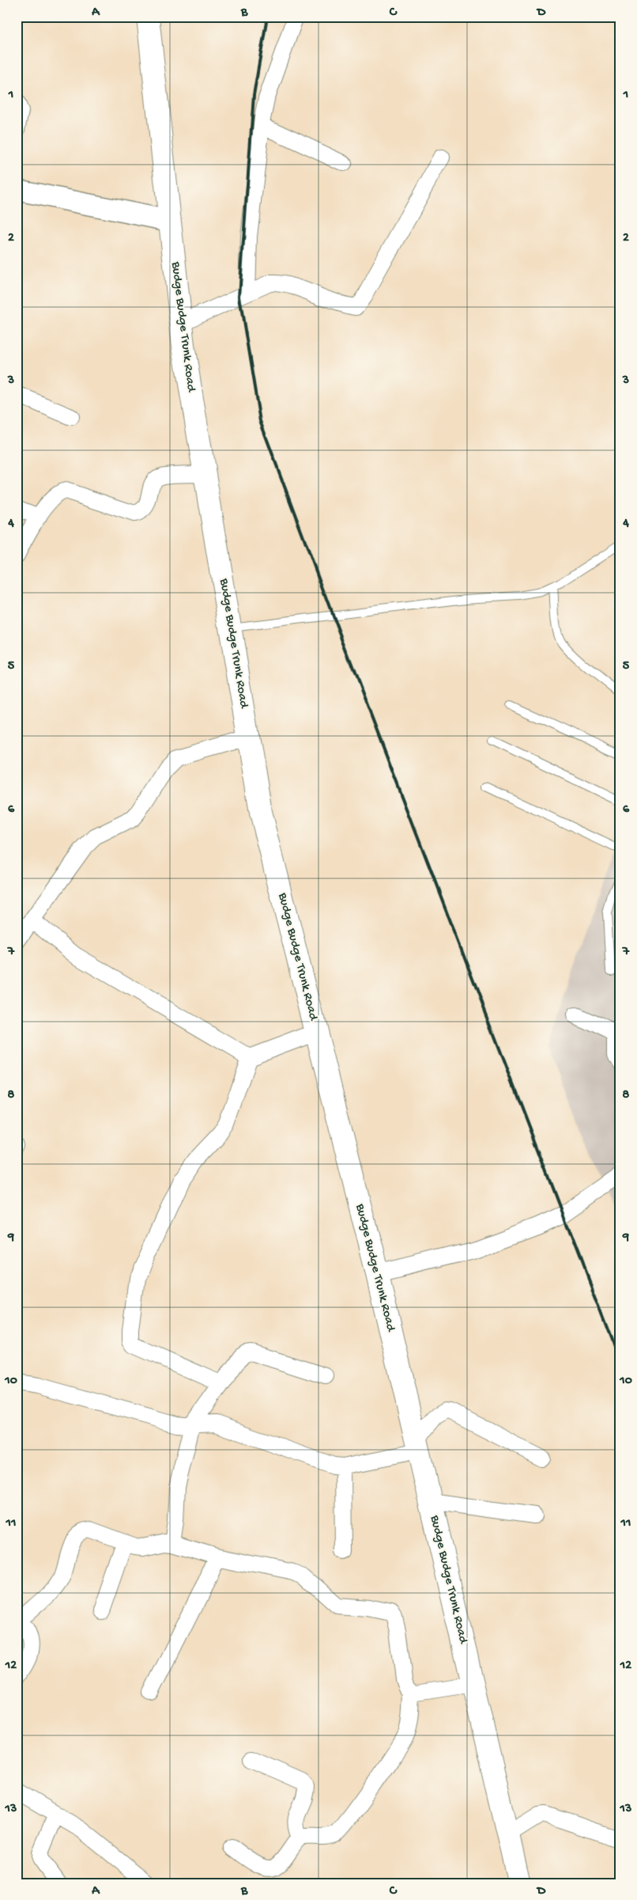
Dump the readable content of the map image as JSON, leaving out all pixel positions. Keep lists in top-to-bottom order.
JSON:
{
  "streets": {
    "main road": ["Budge Budge Trunk Road"]
  },
  "grid": {
    "columns": [
      "A",
      "B",
      "C",
      "D"
    ],
    "rows": [
      "1",
      "2",
      "3",
      "4",
      "5",
      "6",
      "7",
      "8",
      "9",
      "10",
      "11",
      "12",
      "13"
    ]
  }
}
